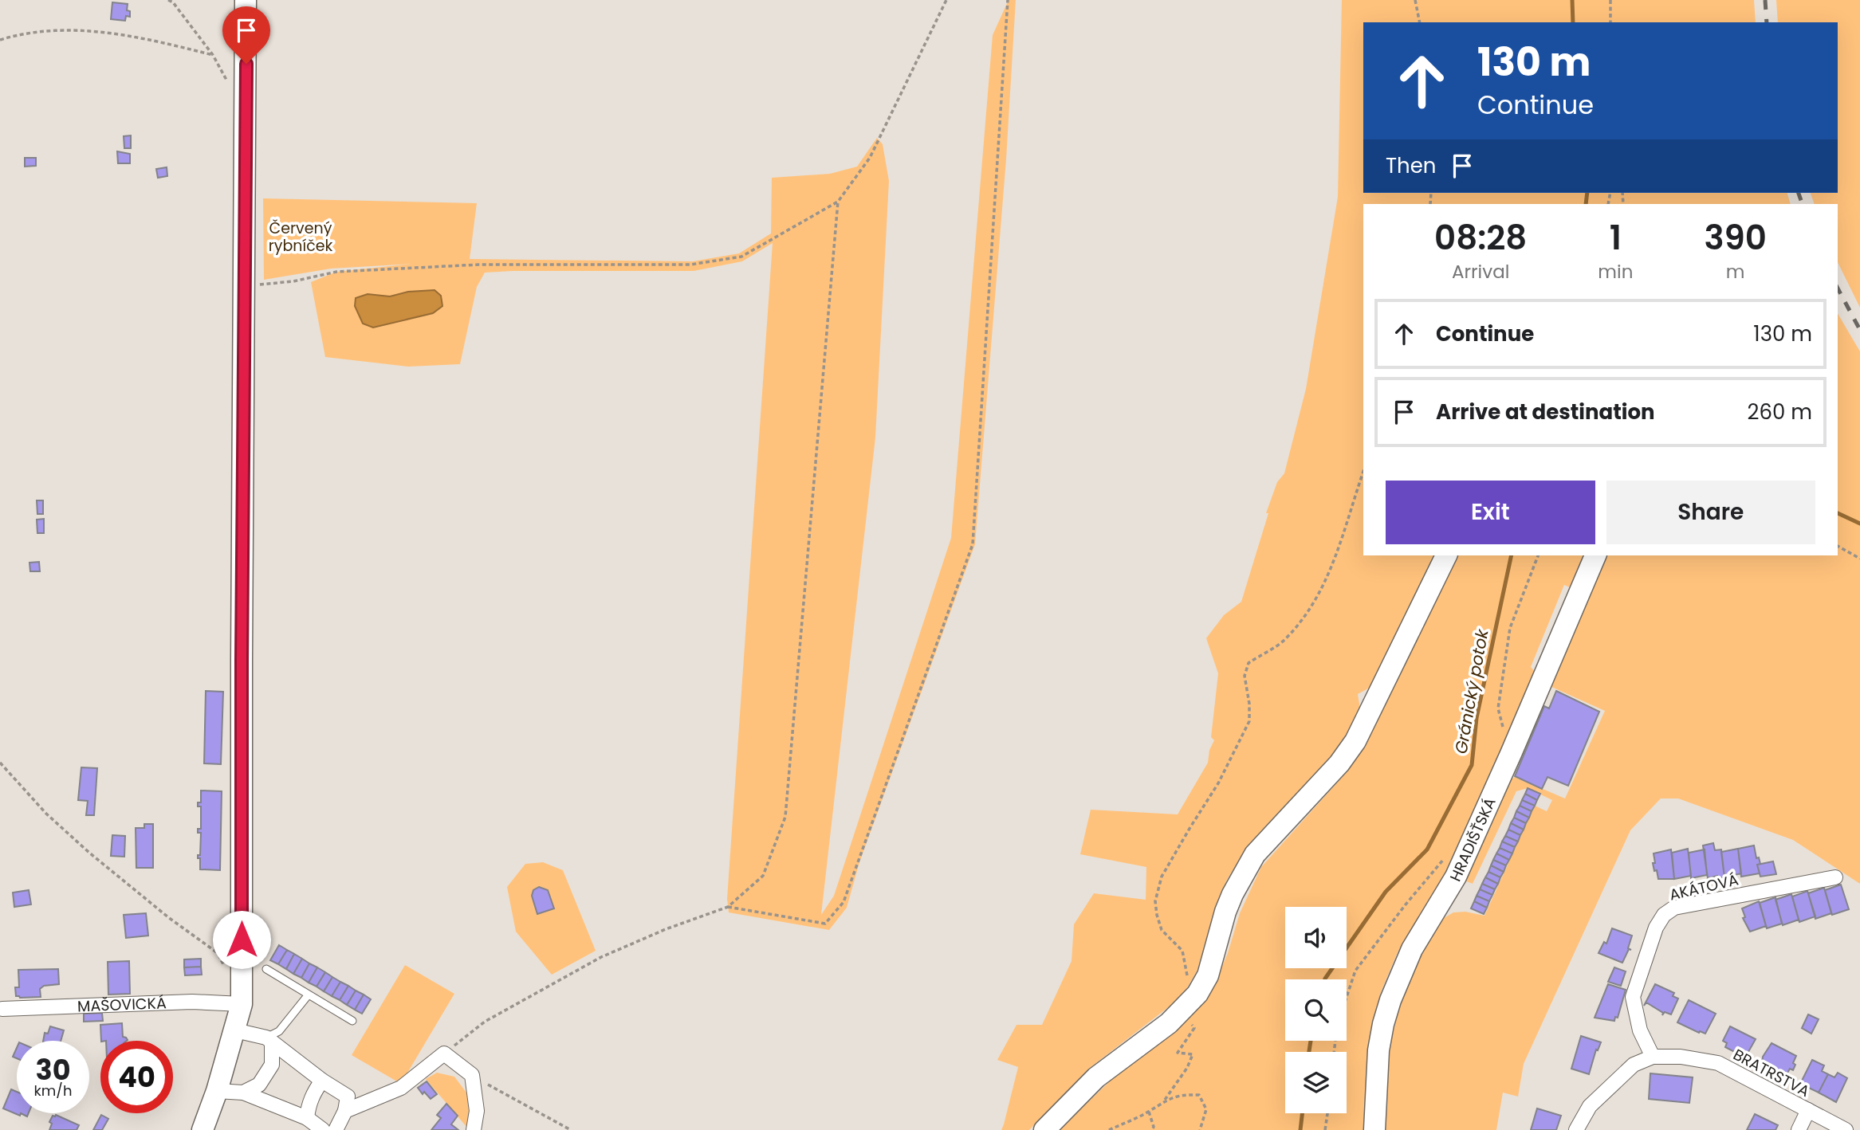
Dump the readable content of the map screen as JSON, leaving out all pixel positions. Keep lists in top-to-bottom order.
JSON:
{
  "streets": {
    "street": [
      "HRADIŠŤSKÁ",
      "AKÁTOVÁ",
      "MAŠOVICKÁ",
      "BRATRSTVA"
    ]
  },
  "crossings": [
    ["AKÁTOVÁ", "BRATRSTVA"]
  ],
  "water": ["Gránický potok"],
  "parks": ["Červený rybníček"],
  "page": {
    "turn": ["130 m", "Continue"],
    "then": "Then",
    "eta": [
      "08:28",
      "Arrival",
      "1",
      "min",
      "390",
      "m"
    ],
    "list": [
      {
        "name": "Continue",
        "value": "130 m"
      },
      {
        "name": "Arrive at destination",
        "value": "260 m"
      }
    ],
    "buttons": ["Exit", "Share"],
    "speed": "30 km/h",
    "limit": "40"
  }
}
